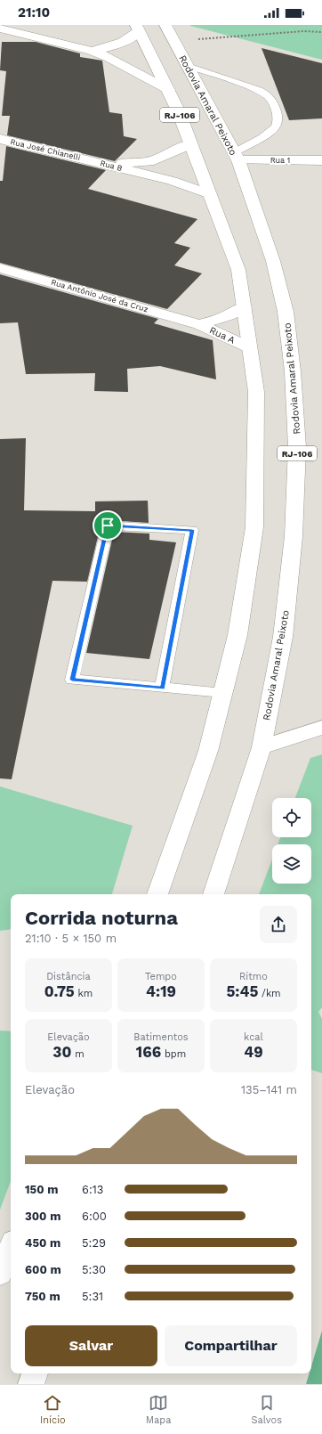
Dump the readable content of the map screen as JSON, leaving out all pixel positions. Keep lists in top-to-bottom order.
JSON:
{
  "streets": {
    "main road": [
      "Rodovia Amaral Peixoto",
      "RJ-106",
      "Rua José Chianelli",
      "Rua 1",
      "Rua B",
      "Rua Antônio José da Cruz",
      "Rua A"
    ]
  },
  "crossings": [
    ["Rodovia Amaral Peixoto", "Rua 1"],
    ["RJ-106", "Rua B"],
    ["RJ-106", "Rua A"],
    ["Rua José Chianelli", "Rua B"],
    ["Rua Antônio José da Cruz", "Rua A"]
  ],
  "page": {
    "status": "21:10",
    "heading": ["Corrida noturna", "21:10 · 5 × 150 m"],
    "stats": [
      ["Distância", "0.75 km"],
      ["Tempo", "4:19"],
      ["Ritmo", "5:45 /km"],
      ["Elevação", "30 m"],
      ["Batimentos", "166 bpm"],
      ["kcal", "49"]
    ],
    "chart": ["Elevação", "135–141 m"],
    "list": [
      {
        "name": "150 m",
        "note": "6:13"
      },
      {
        "name": "300 m",
        "note": "6:00"
      },
      {
        "name": "450 m",
        "note": "5:29"
      },
      {
        "name": "600 m",
        "note": "5:30"
      },
      {
        "name": "750 m",
        "note": "5:31"
      }
    ],
    "buttons": ["Salvar", "Compartilhar"],
    "tabs": ["Início", "Mapa", "Salvos"]
  }
}
